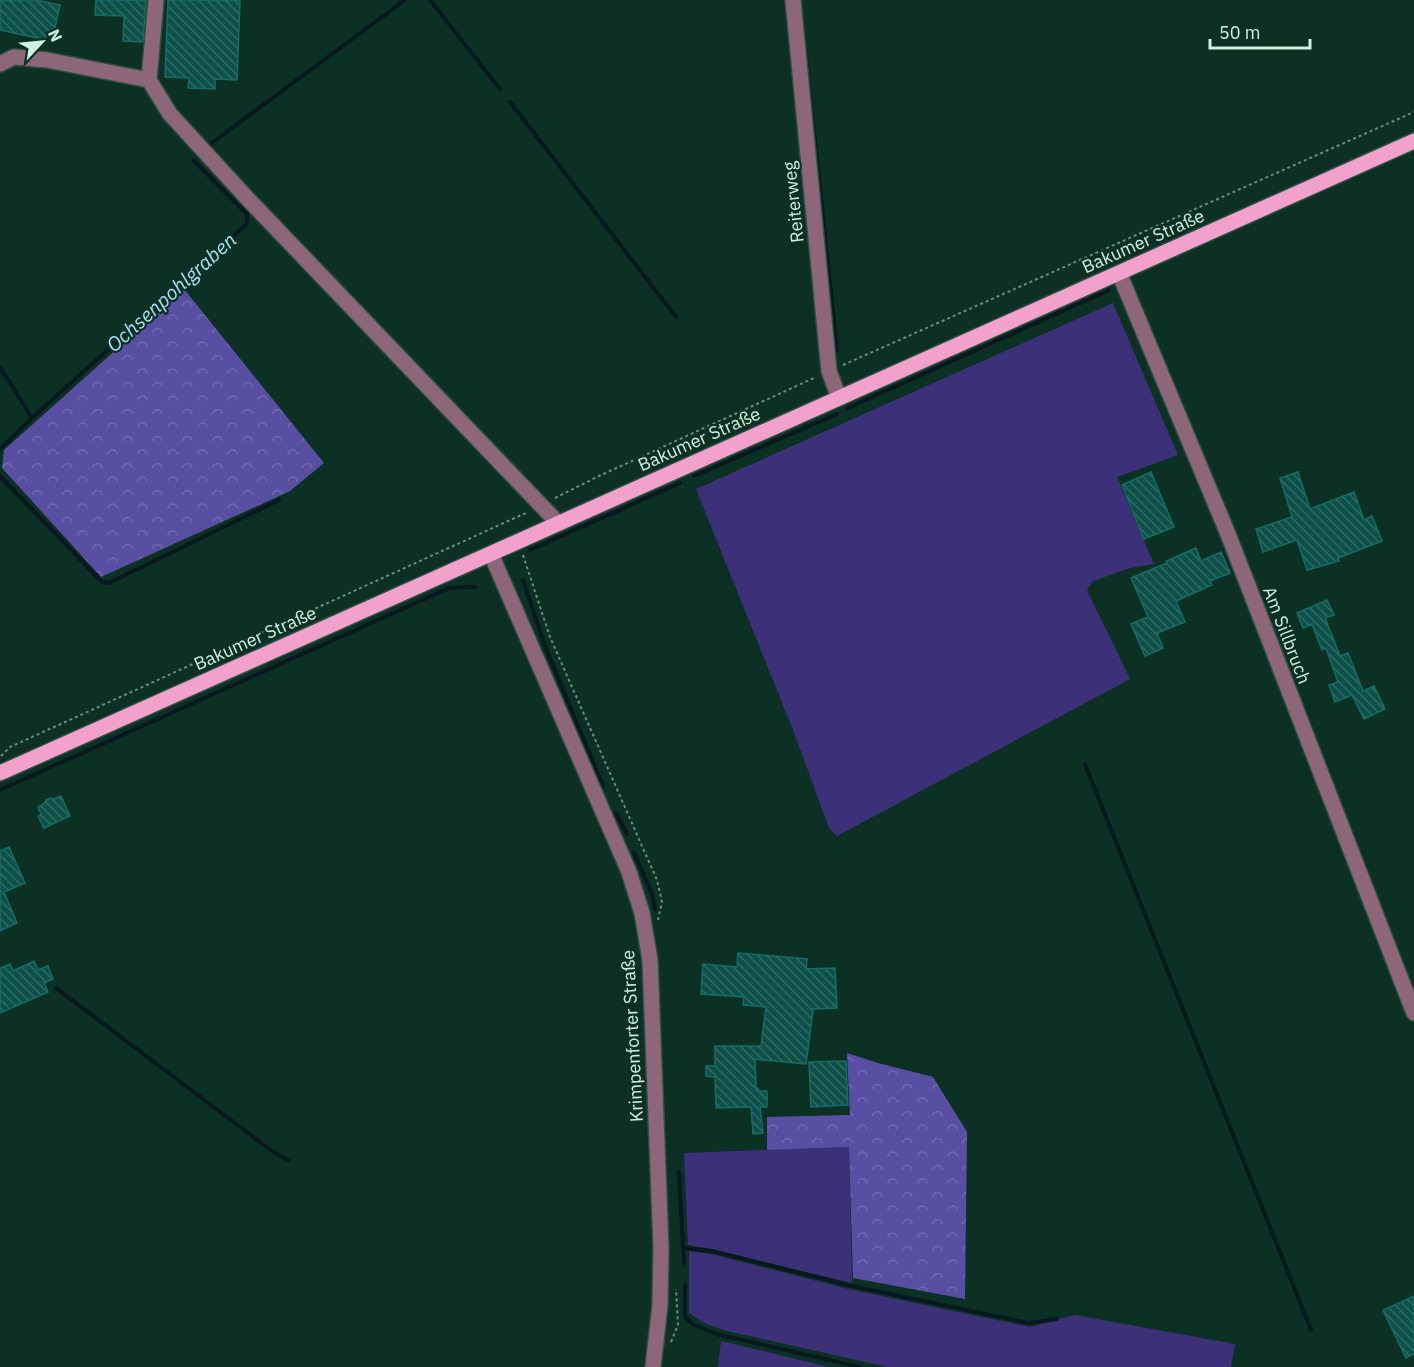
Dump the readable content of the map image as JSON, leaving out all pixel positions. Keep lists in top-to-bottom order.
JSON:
{
  "streets": {
    "main road": ["Bakumer Straße"],
    "street": ["Reiterweg", "Am Sillbruch", "Krimpenforter Straße"]
  },
  "crossings": [
    ["Reiterweg", "Bakumer Straße"],
    ["Bakumer Straße", "Am Sillbruch"],
    ["Bakumer Straße", "Krimpenforter Straße"]
  ],
  "water": ["Ochsenpohlgraben"],
  "scale_bar": "50 m",
  "north": "top right"
}
